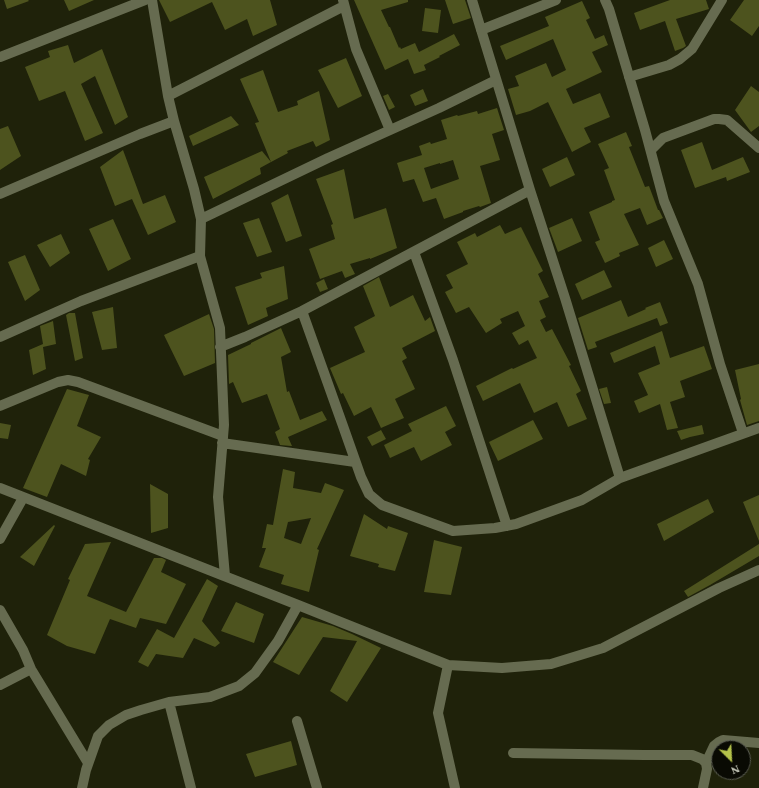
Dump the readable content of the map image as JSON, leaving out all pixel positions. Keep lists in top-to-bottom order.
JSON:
{
  "north": "bottom right"
}
